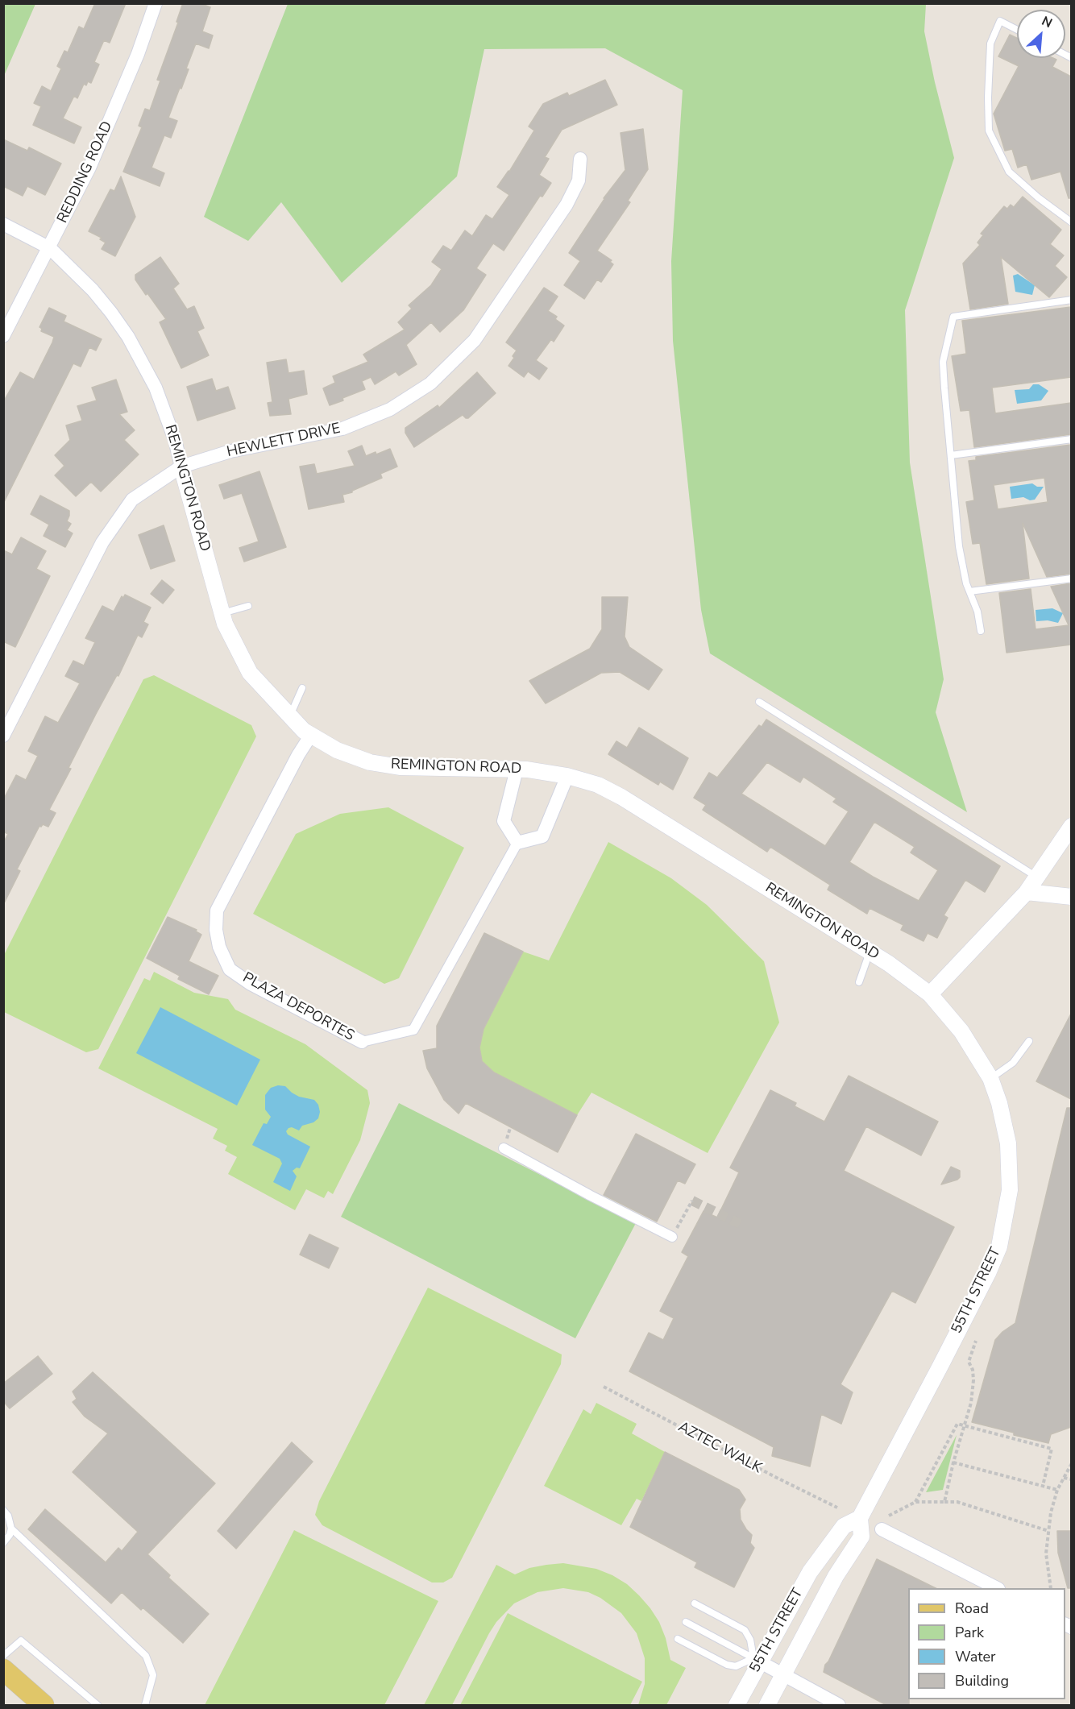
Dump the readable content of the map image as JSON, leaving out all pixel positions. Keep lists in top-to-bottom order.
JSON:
{
  "streets": {
    "street": [
      "REDDING ROAD",
      "HEWLETT DRIVE",
      "REMINGTON ROAD",
      "PLAZA DEPORTES",
      "55TH STREET"
    ],
    "path": ["AZTEC WALK"]
  },
  "crossings": [
    ["REDDING ROAD", "REMINGTON ROAD"],
    ["HEWLETT DRIVE", "REMINGTON ROAD"],
    ["REMINGTON ROAD", "PLAZA DEPORTES"],
    ["REMINGTON ROAD", "55TH STREET"]
  ],
  "legend": [
    "Road",
    "Park",
    "Water",
    "Building"
  ],
  "north": "top right"
}
